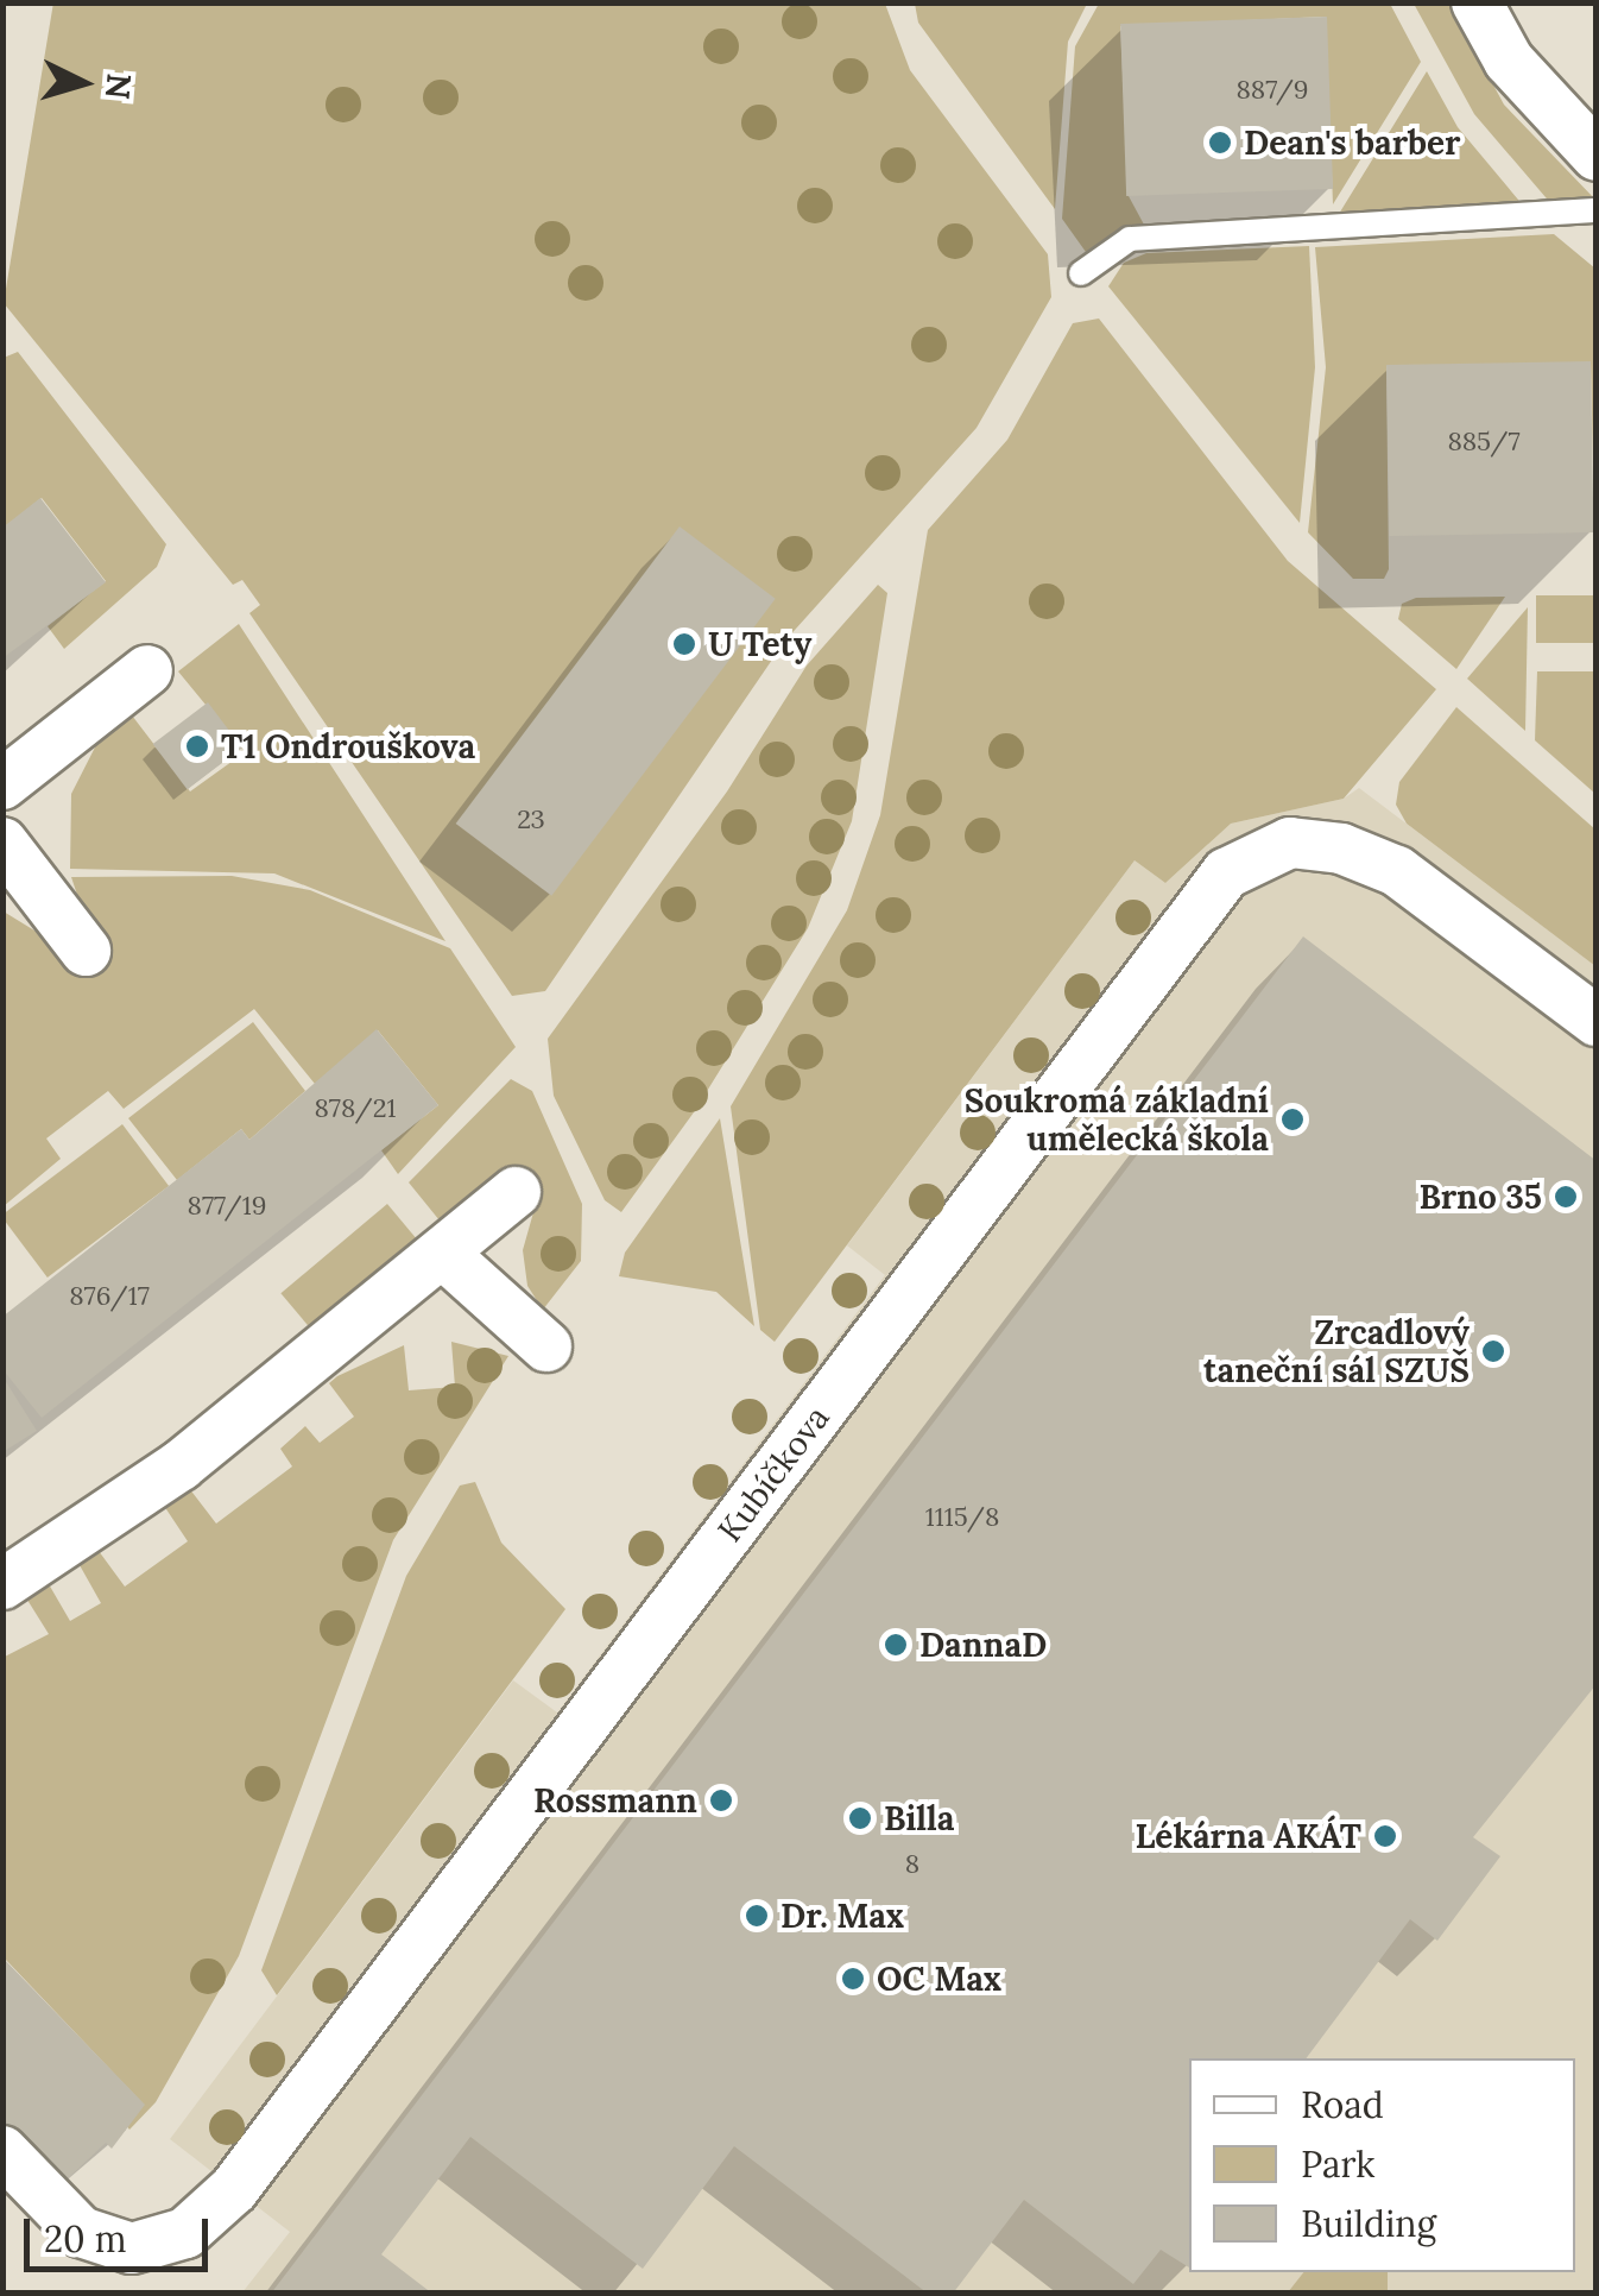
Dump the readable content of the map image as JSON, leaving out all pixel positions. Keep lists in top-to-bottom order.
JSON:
{
  "streets": {
    "street": ["Kubíčkova"]
  },
  "places": [
    "Dean's barber",
    "U Tety",
    "T1 Ondrouškova",
    "Soukromá základní umělecká škola",
    "Brno 35",
    "Zrcadlový taneční sál SZUŠ",
    "DannaD",
    "Rossmann",
    "Billa",
    "Lékárna AKÁT",
    "Dr. Max",
    "OC Max"
  ],
  "house_numbers": [
    "887/9",
    "885/7",
    "23",
    "878/21",
    "877/19",
    "876/17",
    "1115/8",
    "8"
  ],
  "legend": ["Road", "Park", "Building"],
  "scale_bar": "20 m",
  "north": "right"
}
